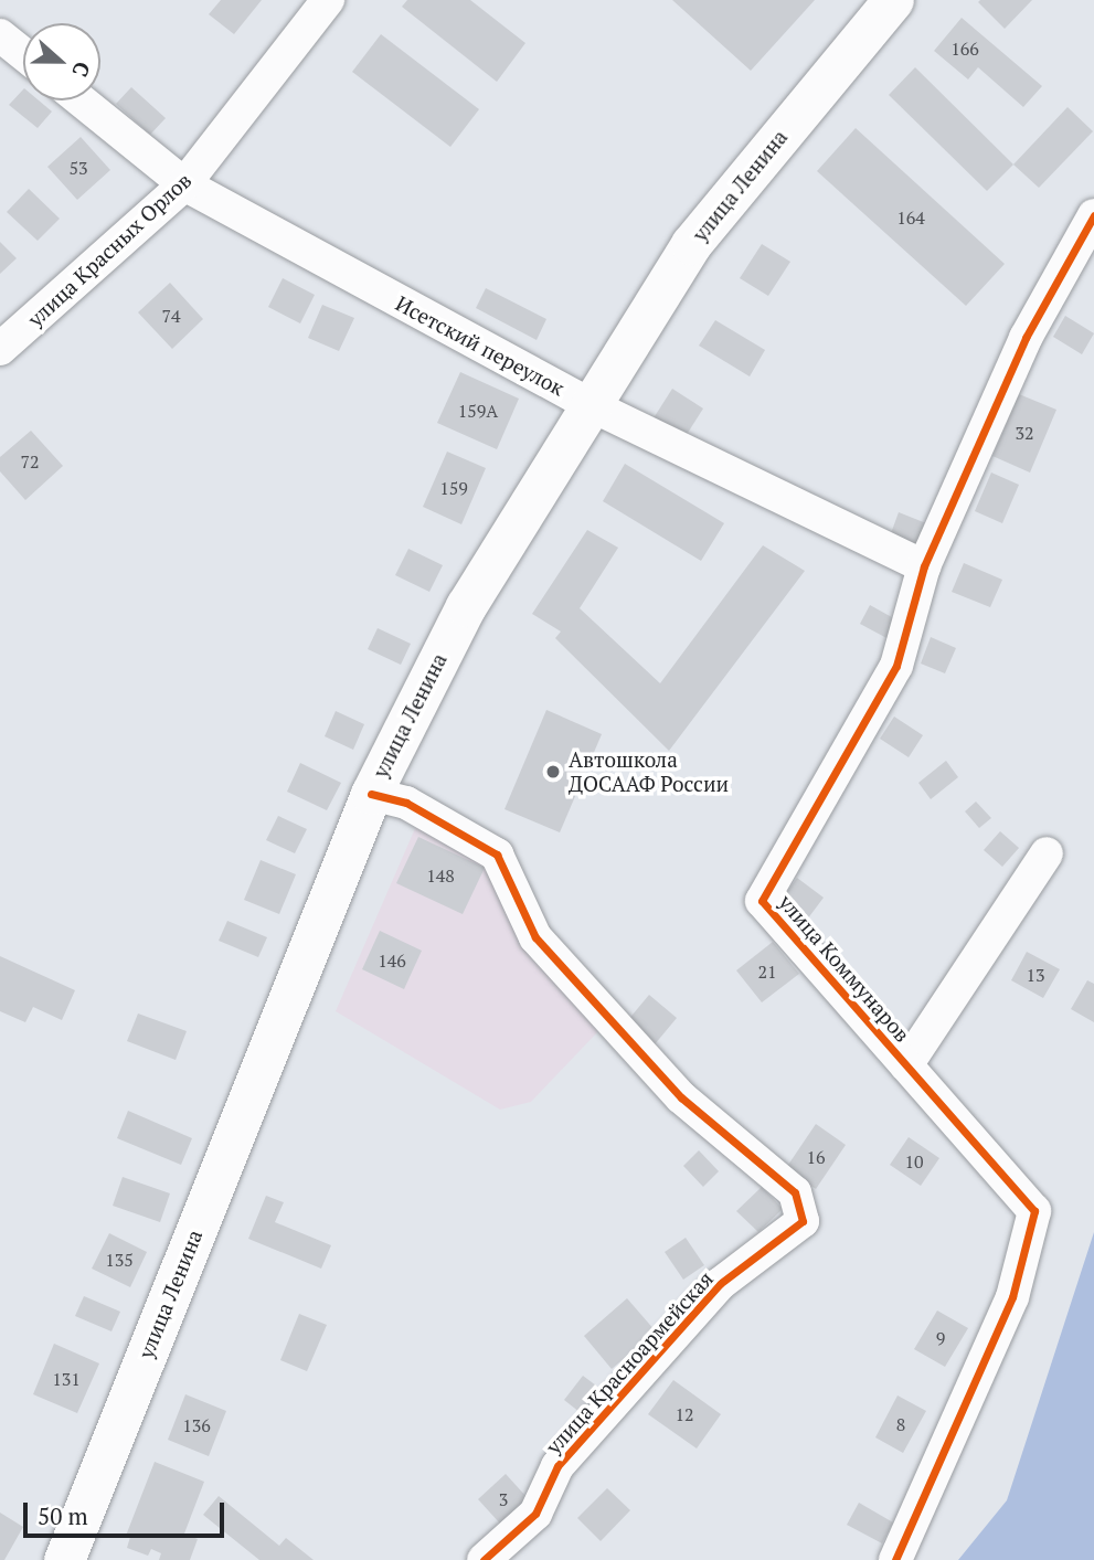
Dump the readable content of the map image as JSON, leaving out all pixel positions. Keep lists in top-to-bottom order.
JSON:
{
  "streets": {
    "main road": ["улица Ленина"],
    "street": [
      "улица Красных Орлов",
      "Исетский переулок",
      "улица Коммунаров",
      "улица Красноармейская"
    ]
  },
  "crossings": [
    ["улица Ленина", "Исетский переулок"],
    ["улица Ленина", "улица Красноармейская"],
    ["улица Красных Орлов", "Исетский переулок"],
    ["Исетский переулок", "улица Коммунаров"]
  ],
  "places": ["Автошкола ДОСААФ России"],
  "house_numbers": [
    "166",
    "53",
    "164",
    "74",
    "159А",
    "32",
    "72",
    "159",
    "148",
    "146",
    "21",
    "13",
    "16",
    "10",
    "135",
    "9",
    "131",
    "12",
    "8",
    "136",
    "3"
  ],
  "scale_bar": "50 m",
  "north": "right"
}
